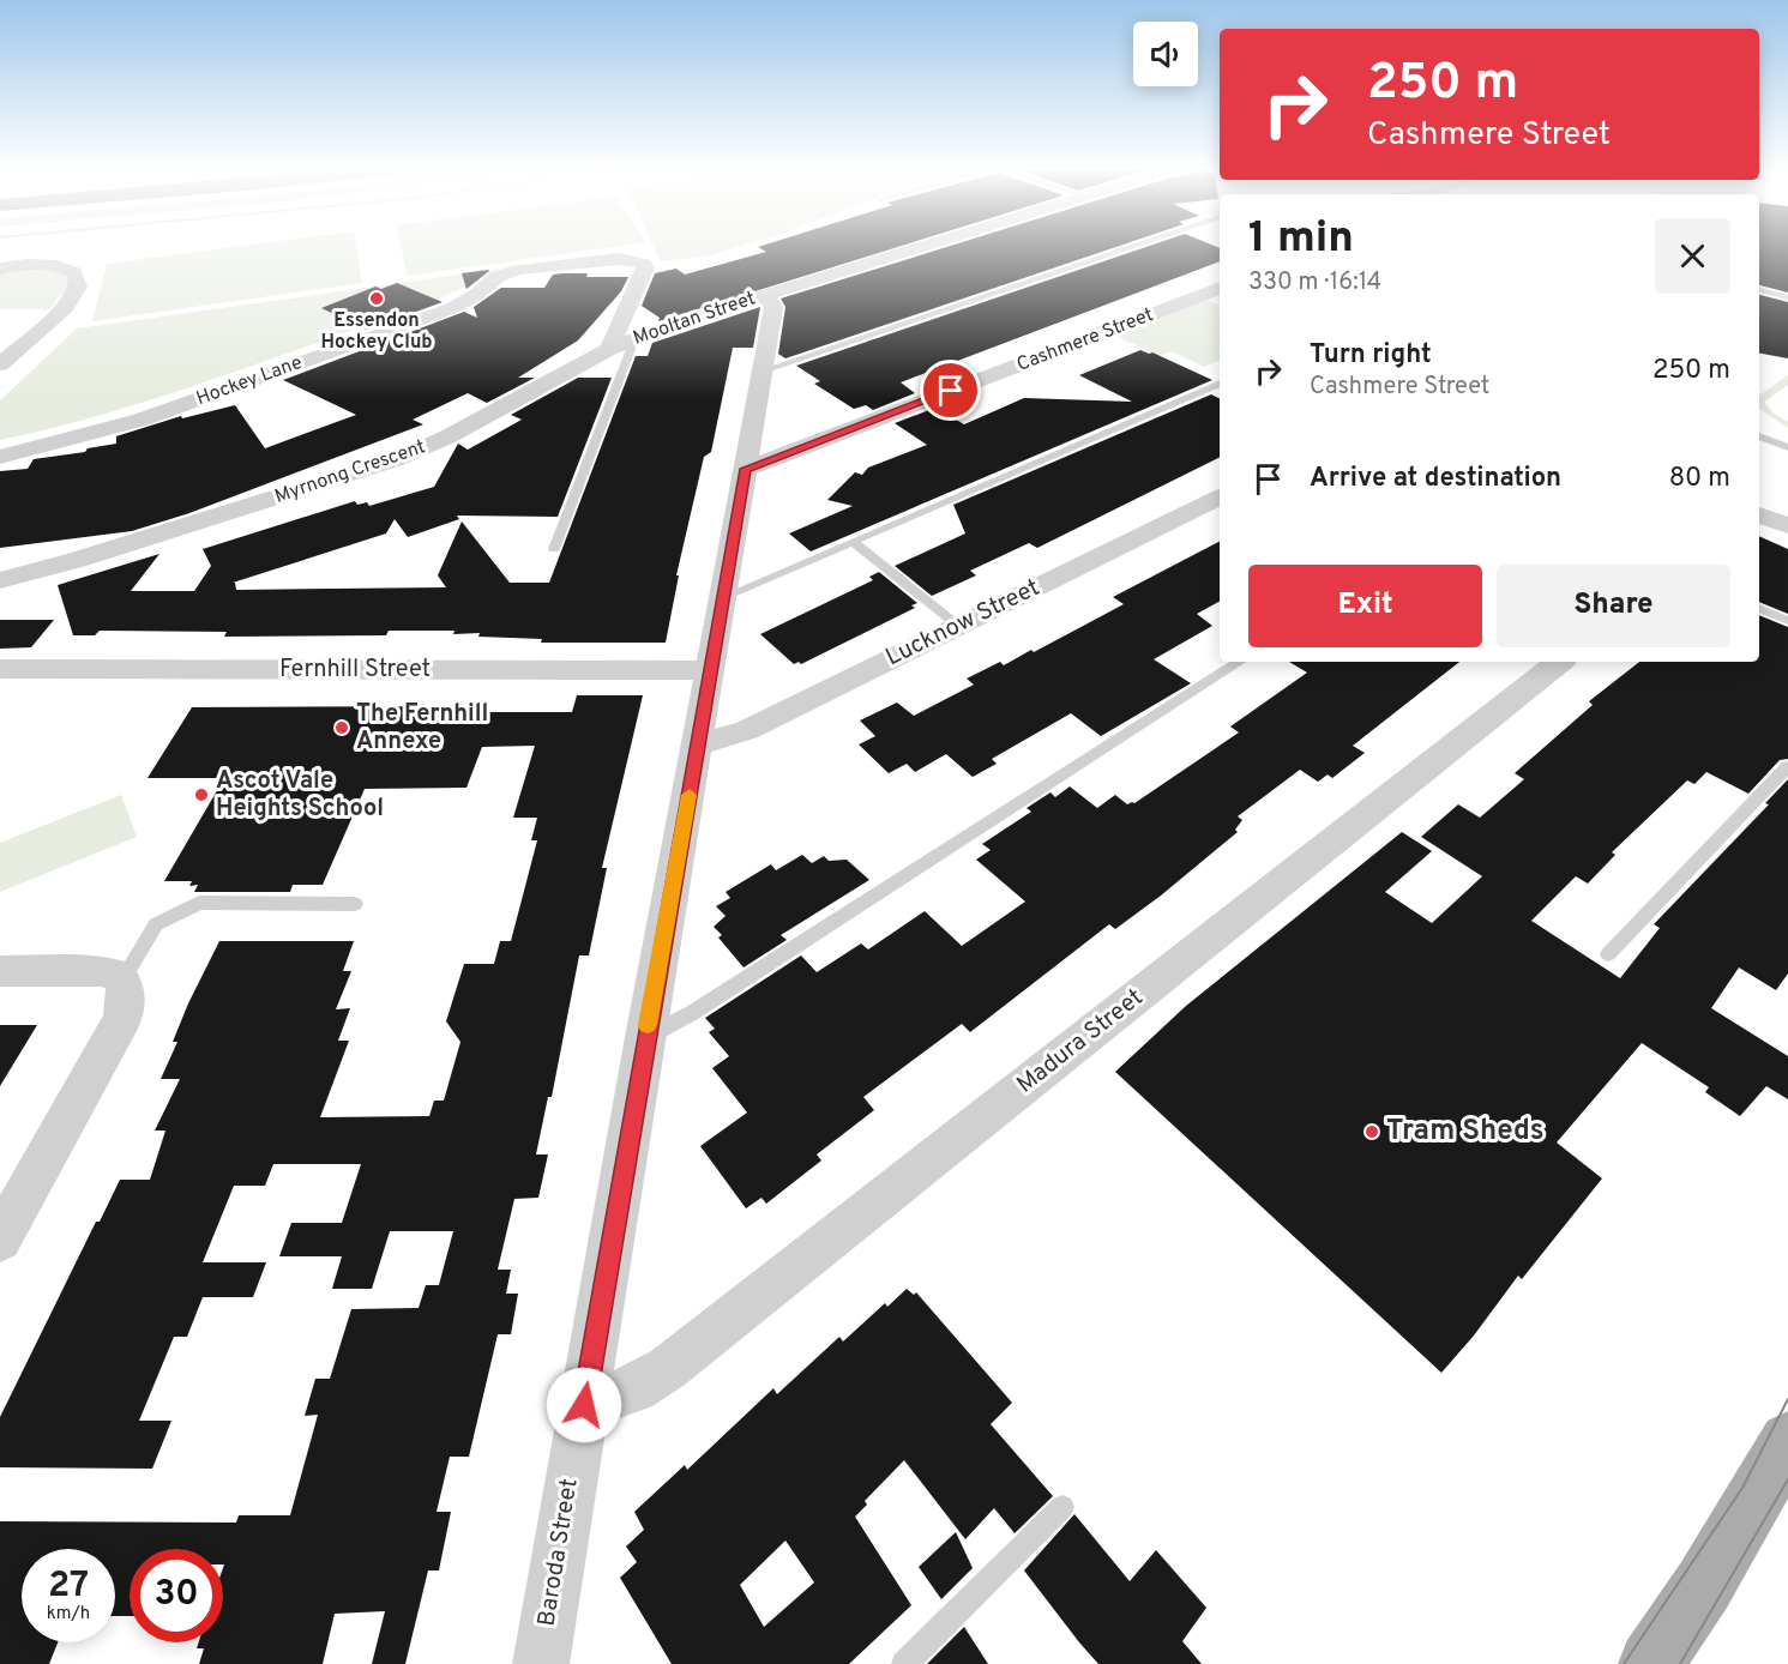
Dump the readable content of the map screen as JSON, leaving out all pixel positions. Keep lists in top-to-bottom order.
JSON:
{
  "streets": {
    "street": [
      "Mooltan Street",
      "Cashmere Street",
      "Hockey Lane",
      "Myrnong Crescent",
      "Lucknow Street",
      "Fernhill Street",
      "Madura Street",
      "Baroda Street"
    ]
  },
  "crossings": [
    ["Mooltan Street", "Hockey Lane"],
    ["Mooltan Street", "Myrnong Crescent"],
    ["Mooltan Street", "Baroda Street"],
    ["Cashmere Street", "Baroda Street"],
    ["Hockey Lane", "Myrnong Crescent"],
    ["Lucknow Street", "Baroda Street"],
    ["Fernhill Street", "Baroda Street"],
    ["Madura Street", "Baroda Street"]
  ],
  "places": [
    "Essendon Hockey Club",
    "The Fernhill Annexe",
    "Ascot Vale Heights School",
    "Tram Sheds"
  ],
  "page": {
    "turn": ["250 m", "Cashmere Street"],
    "heading": ["1 min", "330 m · 16:14"],
    "list": [
      {
        "name": "Turn right",
        "note": "Cashmere Street",
        "value": "250 m"
      },
      {
        "name": "Arrive at destination",
        "value": "80 m"
      }
    ],
    "buttons": ["Exit", "Share"],
    "speed": "27 km/h",
    "limit": "30"
  }
}
